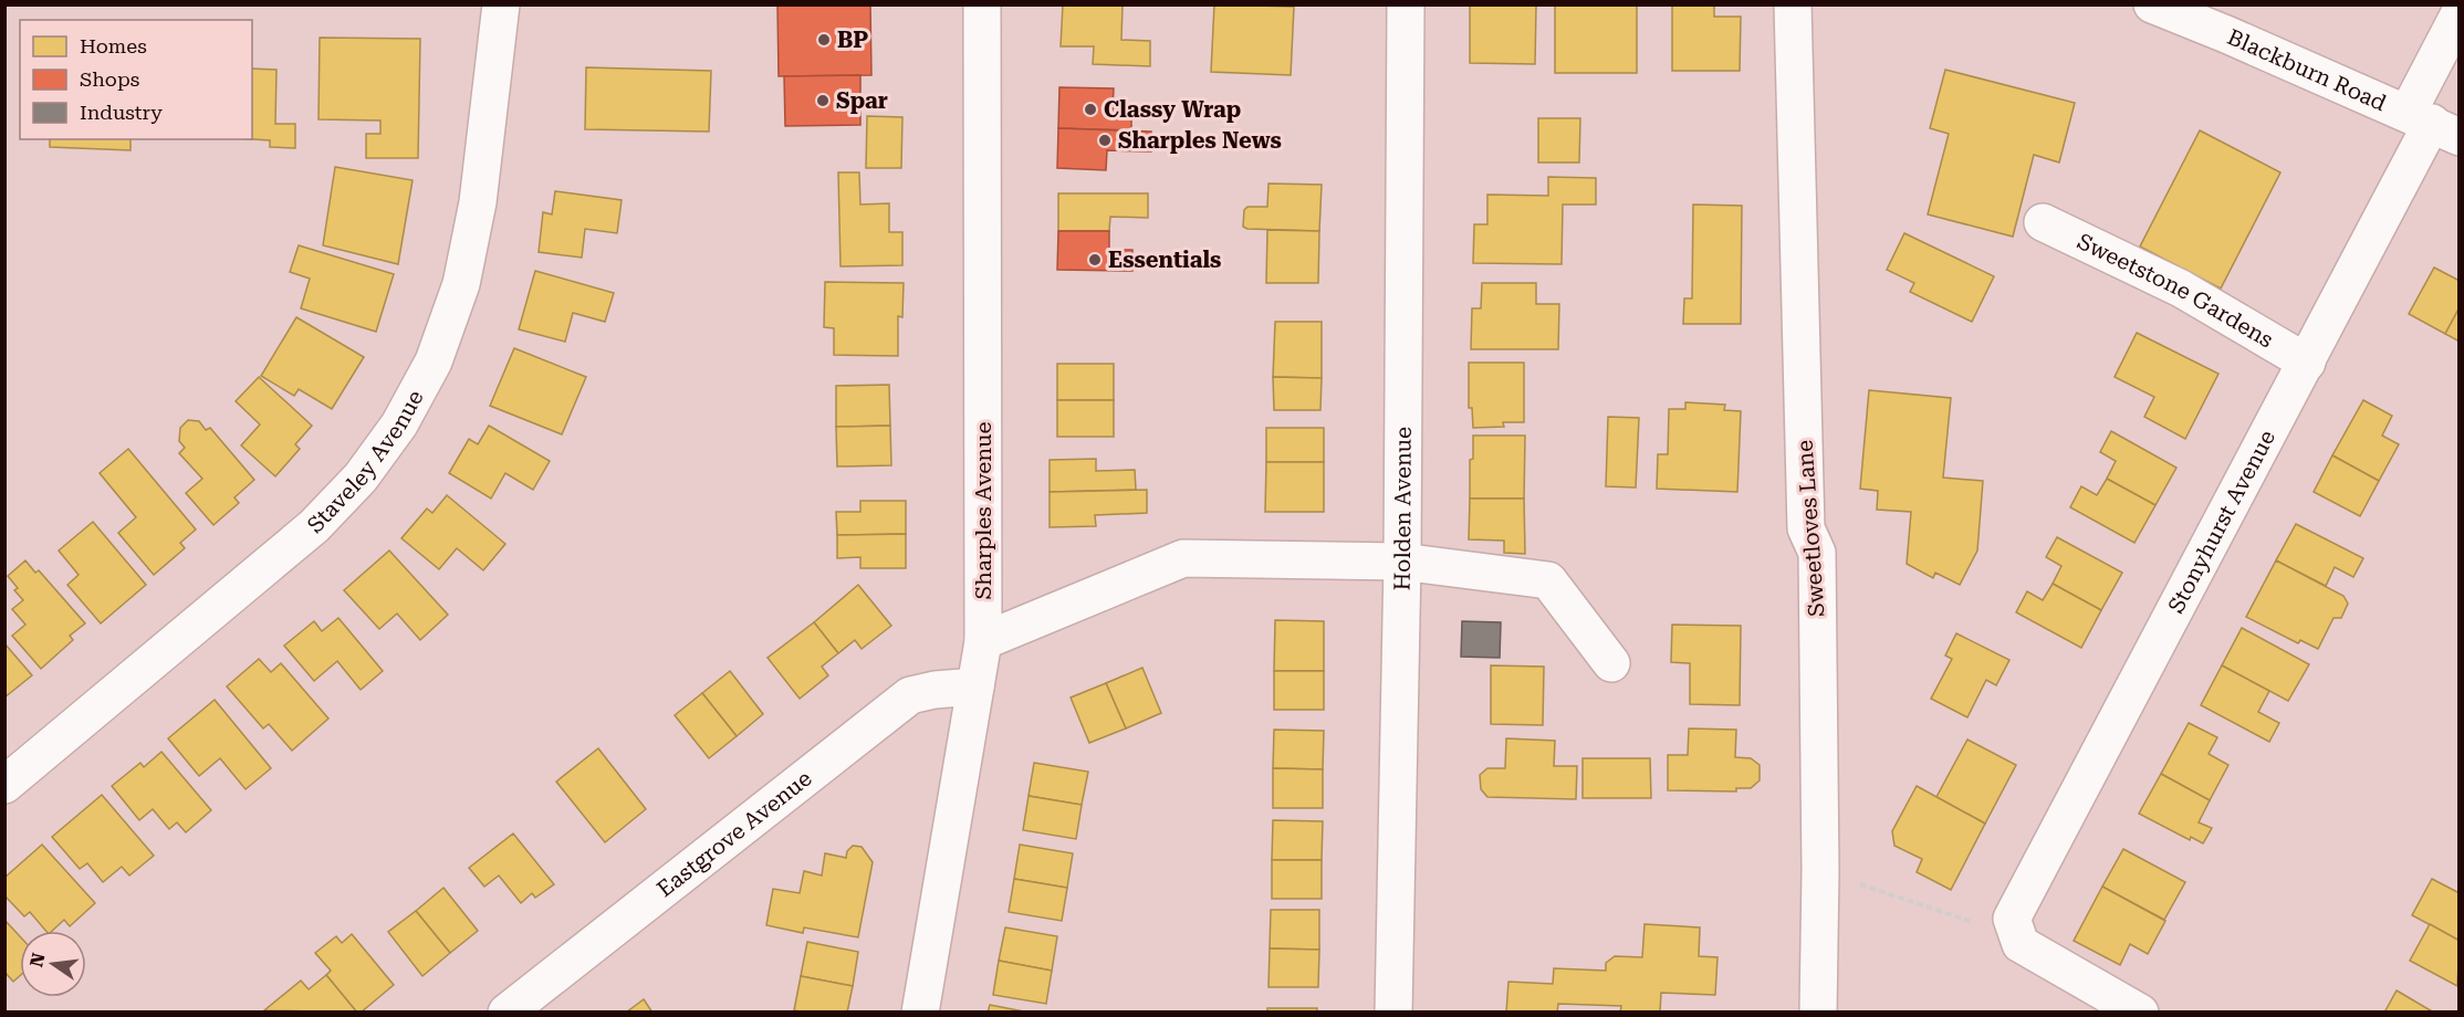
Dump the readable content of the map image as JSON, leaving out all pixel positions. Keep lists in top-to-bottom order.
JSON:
{
  "streets": {
    "main road": [
      "Blackburn Road",
      "Sweetstone Gardens",
      "Staveley Avenue",
      "Holden Avenue",
      "Sharples Avenue",
      "Stonyhurst Avenue",
      "Sweetloves Lane",
      "Eastgrove Avenue"
    ]
  },
  "crossings": [
    ["Blackburn Road", "Stonyhurst Avenue"],
    ["Sweetstone Gardens", "Stonyhurst Avenue"],
    ["Sharples Avenue", "Eastgrove Avenue"]
  ],
  "places": [
    "BP",
    "Spar",
    "Classy Wrap",
    "Sharples News",
    "Essentials"
  ],
  "legend": ["Homes", "Shops", "Industry"],
  "north": "left"
}
